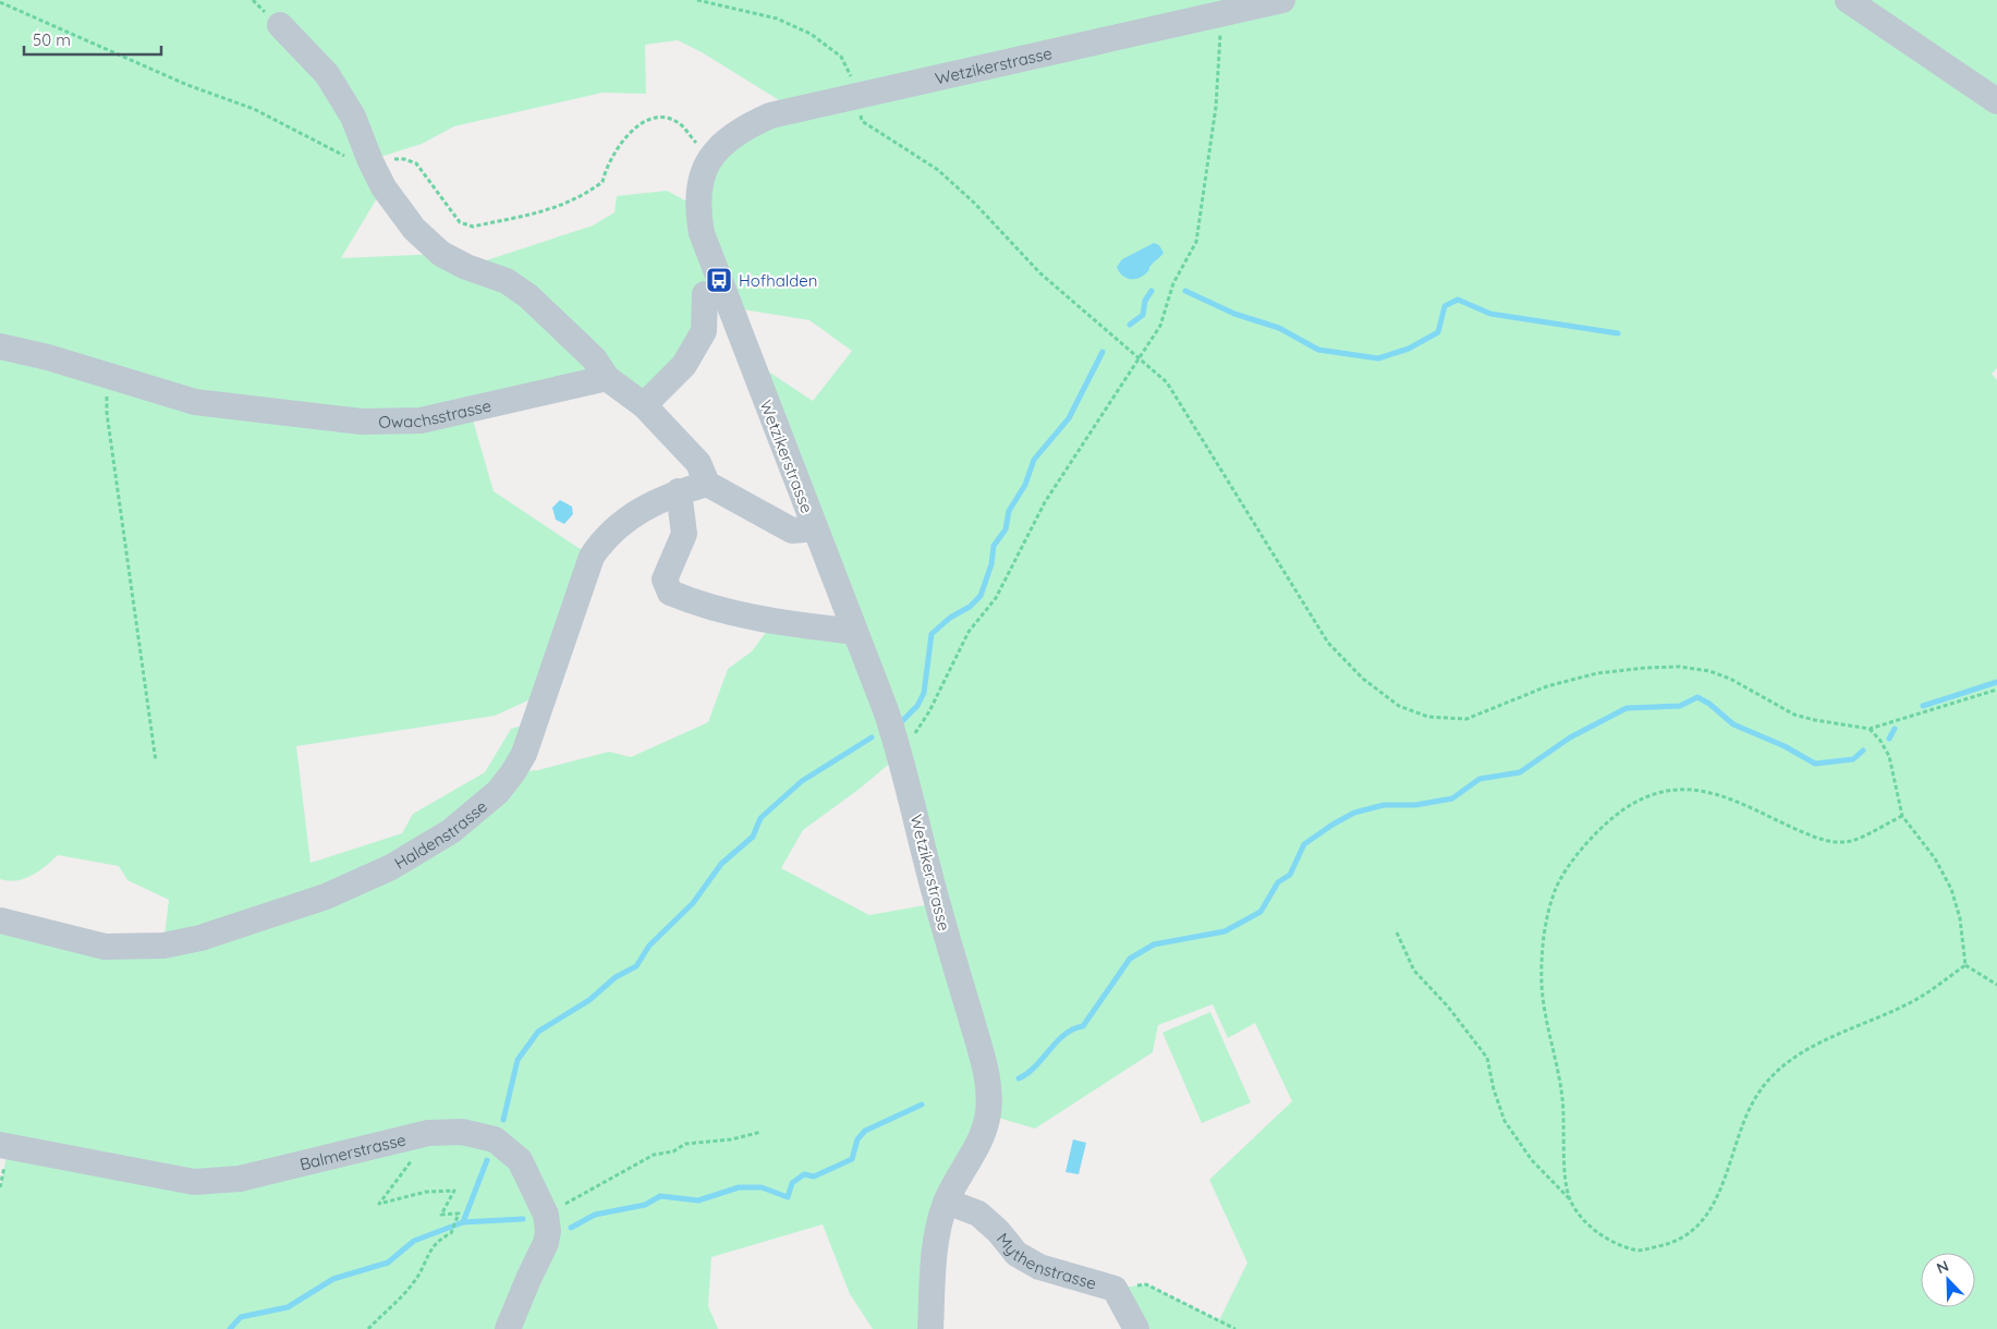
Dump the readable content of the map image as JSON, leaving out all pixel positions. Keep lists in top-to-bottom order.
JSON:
{
  "streets": {
    "street": [
      "Wetzikerstrasse",
      "Owachsstrasse",
      "Haldenstrasse",
      "Balmerstrasse",
      "Mythenstrasse"
    ]
  },
  "crossings": [
    ["Wetzikerstrasse", "Mythenstrasse"]
  ],
  "places": {
    "bus stop": ["Hofhalden"]
  },
  "scale_bar": "50 m",
  "north": "top left"
}
